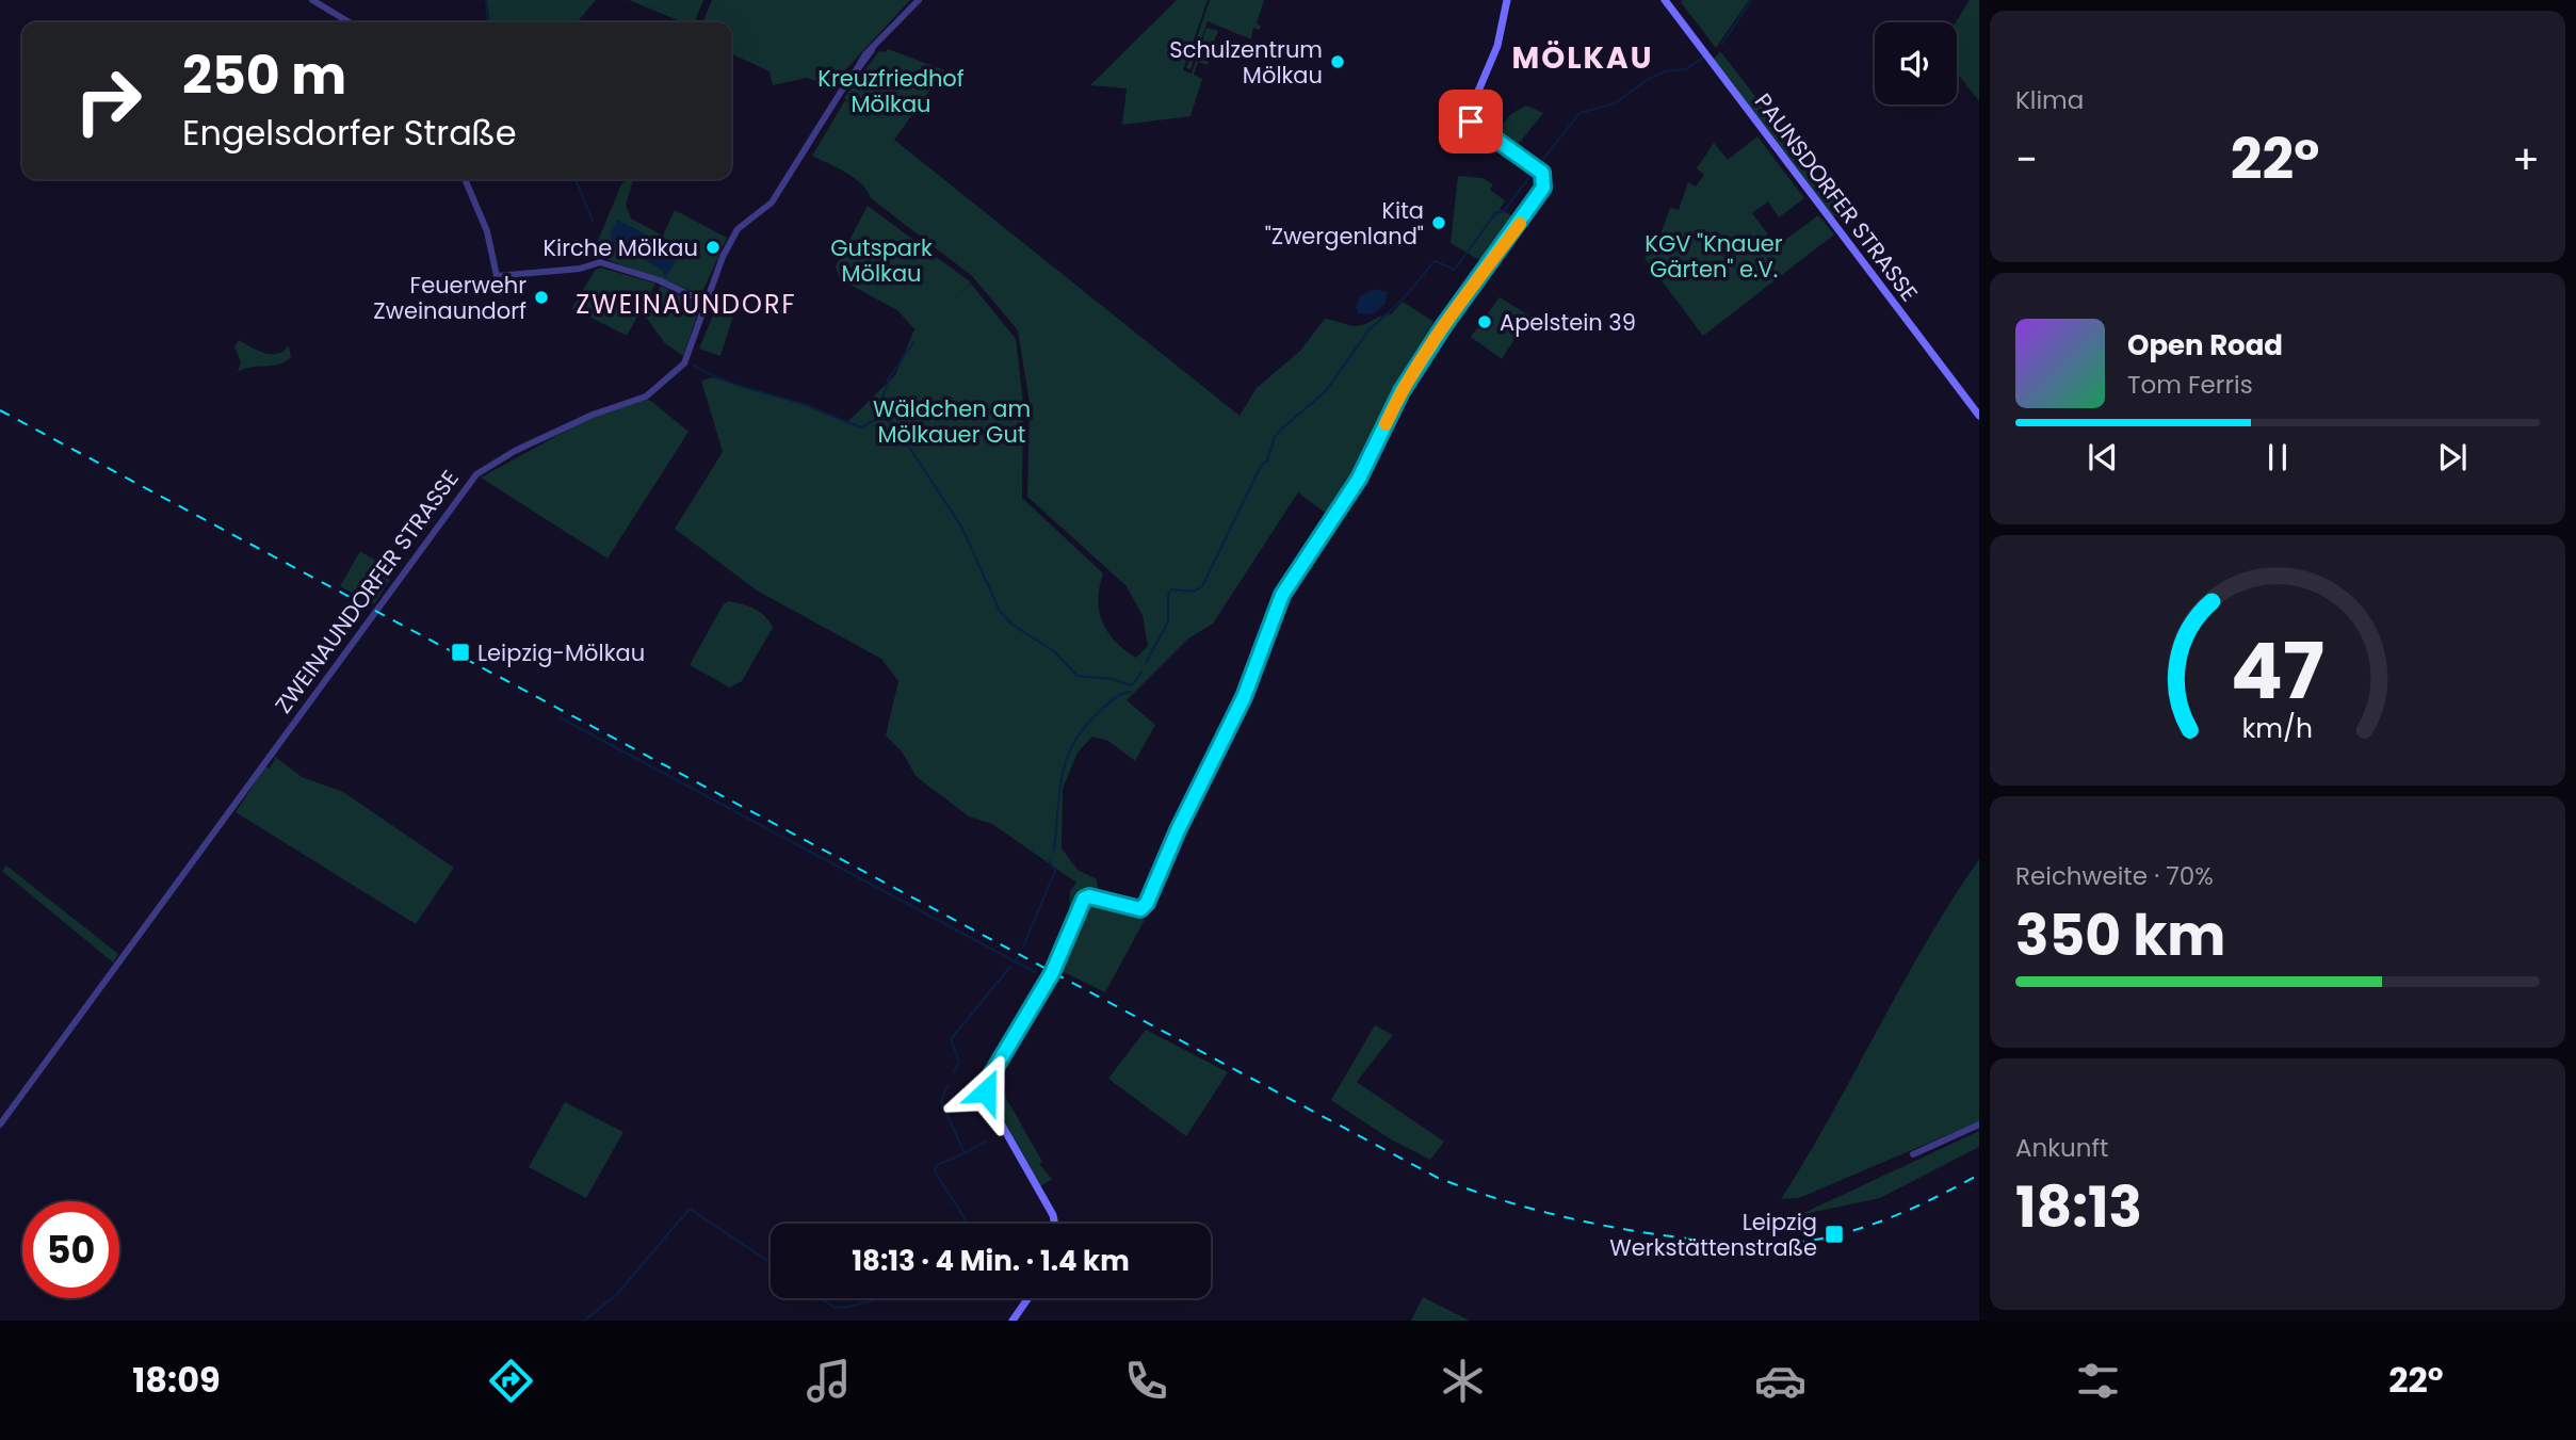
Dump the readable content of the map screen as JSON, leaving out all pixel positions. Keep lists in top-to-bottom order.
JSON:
{
  "streets": {
    "main road": ["PAUNSDORFER STRASSE"],
    "street": ["ZWEINAUNDORFER STRASSE"]
  },
  "districts": ["MÖLKAU", "ZWEINAUNDORF"],
  "parks": [
    "Kreuzfriedhof Mölkau",
    "KGV \"Knauer Gärten\" e.V.",
    "Gutspark Mölkau",
    "Wäldchen am Mölkauer Gut"
  ],
  "places": {
    "other": [
      "Schulzentrum Mölkau",
      "Kita \"Zwergenland\"",
      "Kirche Mölkau",
      "Feuerwehr Zweinaundorf",
      "Apelstein 39"
    ],
    "transit": ["Leipzig-Mölkau", "Leipzig Werkstättenstraße"]
  },
  "page": {
    "tile": [
      "Klima",
      ["Reichweite · 70%", "350 km"],
      ["Ankunft", "18:13"]
    ],
    "turn": ["250 m", "Engelsdorfer Straße"],
    "heat": ["−", "22°", "+"],
    "song": ["Open Road", "Tom Ferris"],
    "limit": "50",
    "trip": "18:13 · 4 Min. · 1.4 km",
    "tabs": ["18:09", "22°"],
    "gauge": ["47", "km/h"]
  }
}
